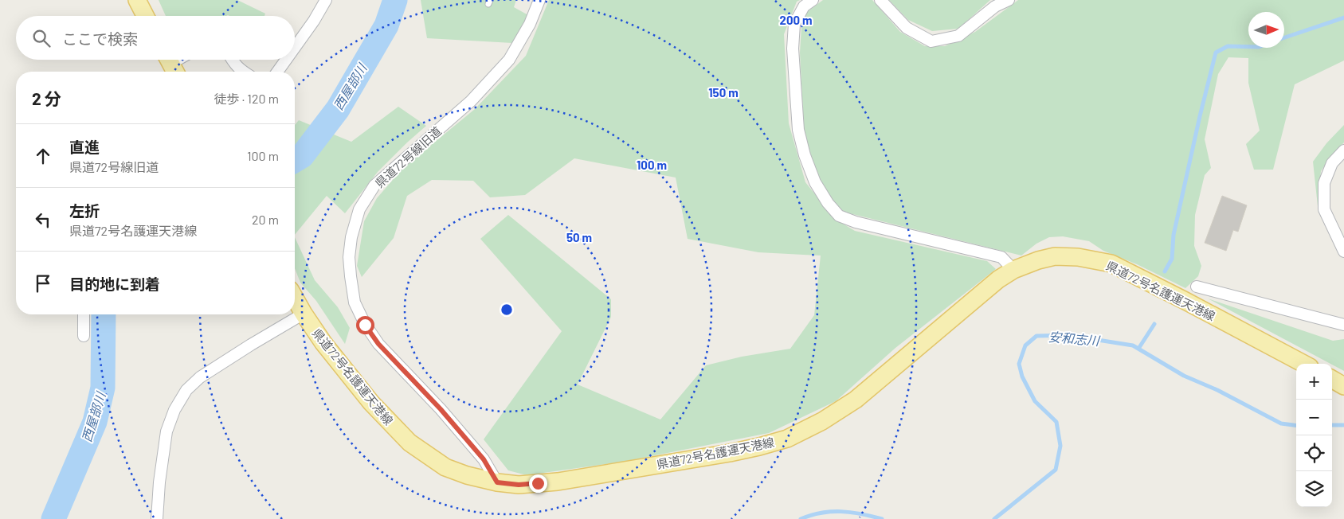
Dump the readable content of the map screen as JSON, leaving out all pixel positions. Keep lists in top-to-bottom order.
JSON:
{
  "streets": {
    "main road": ["県道72号名護運天港線"],
    "street": ["県道72号線旧道"]
  },
  "crossings": [
    ["県道72号線旧道", "県道72号名護運天港線"]
  ],
  "water": ["西屋部川", "安和志川"],
  "north": "right",
  "page": {
    "search": "ここで検索",
    "heading": ["2 分", "徒歩 · 120 m"],
    "list": [
      ["直進", "県道72号線旧道", "100 m"],
      ["左折", "県道72号名護運天港線", "20 m"],
      "目的地に到着"
    ],
    "map_buttons": ["+", "−"]
  },
  "rings": [
    "200 m",
    "150 m",
    "100 m",
    "50 m"
  ]
}
